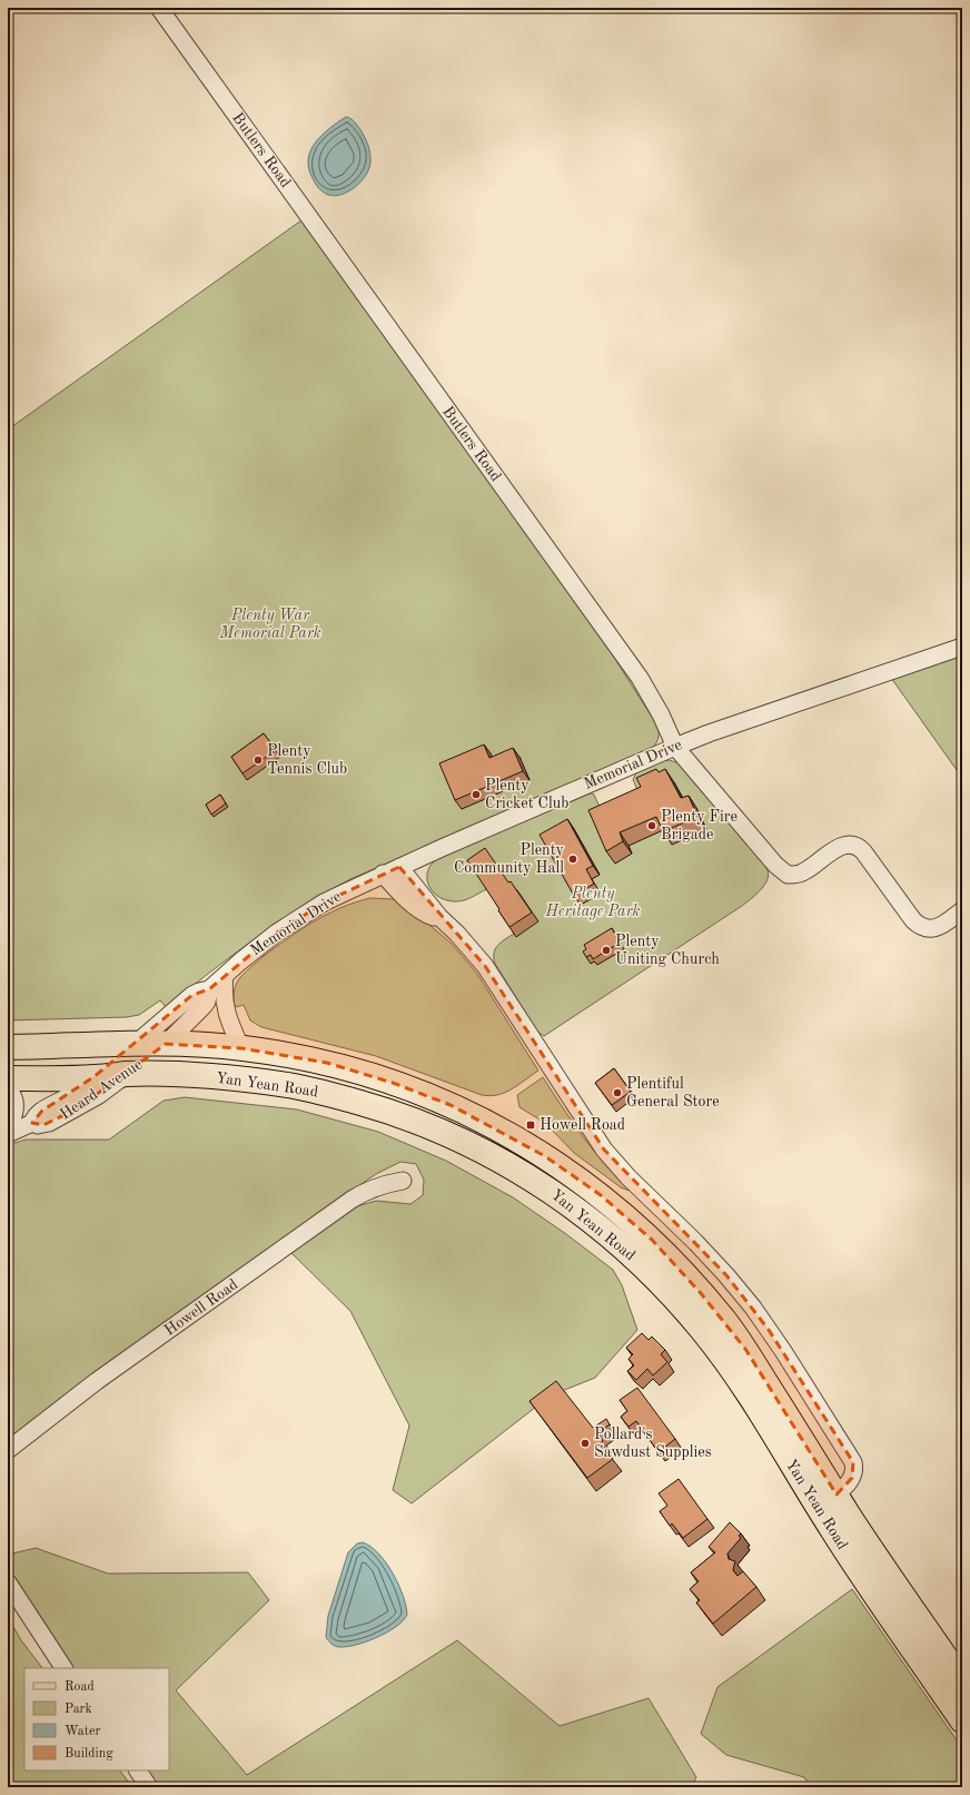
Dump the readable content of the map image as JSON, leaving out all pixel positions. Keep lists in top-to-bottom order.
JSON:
{
  "streets": {
    "main road": ["Memorial Drive", "Yan Yean Road", "Heard Avenue"],
    "street": ["Butlers Road", "Howell Road"]
  },
  "crossings": [
    ["Butlers Road", "Memorial Drive"],
    ["Memorial Drive", "Yan Yean Road"],
    ["Memorial Drive", "Heard Avenue"],
    ["Yan Yean Road", "Heard Avenue"]
  ],
  "parks": ["Plenty War Memorial Park", "Plenty Heritage Park"],
  "places": {
    "other": [
      "Plenty Tennis Club",
      "Plenty Cricket Club",
      "Plenty Fire Brigade",
      "Plenty Community Hall",
      "Plenty Uniting Church",
      "Plentiful General Store",
      "Pollard's Sawdust Supplies"
    ],
    "transit": ["Howell Road"]
  },
  "legend": [
    "Road",
    "Park",
    "Water",
    "Building"
  ]
}
